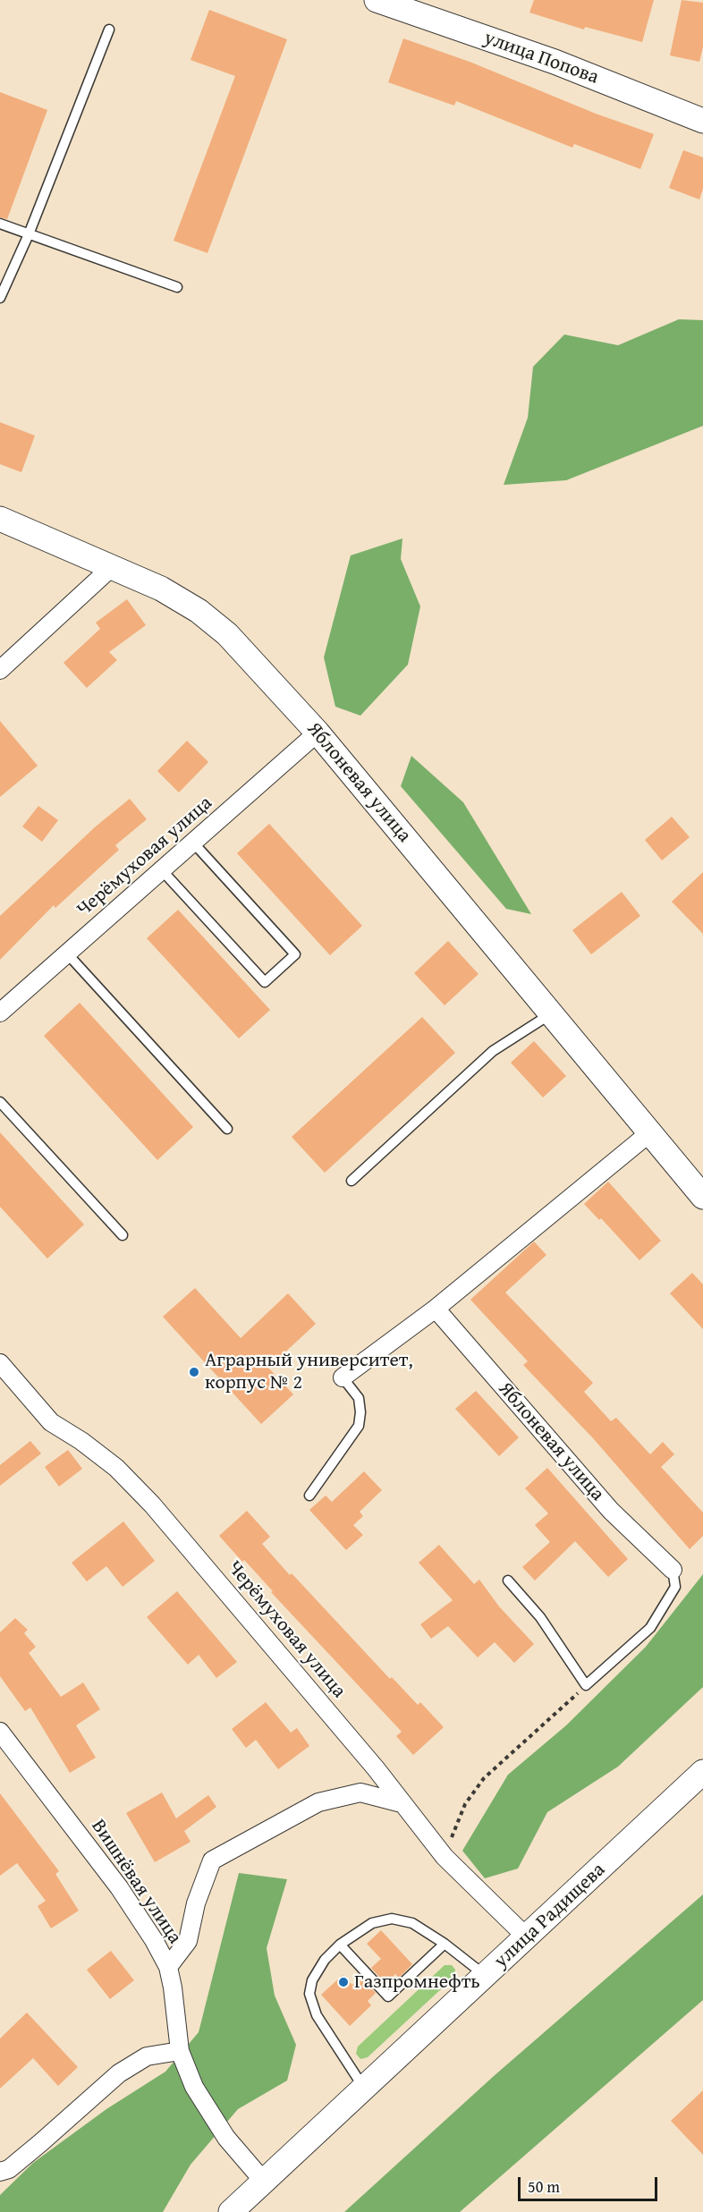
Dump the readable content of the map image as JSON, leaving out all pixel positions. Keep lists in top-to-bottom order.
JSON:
{
  "streets": {
    "street": [
      "улица Попова",
      "Яблоневая улица",
      "Черёмуховая улица",
      "Вишнёвая улица",
      "улица Радищева"
    ]
  },
  "crossings": [
    ["Яблоневая улица", "Черёмуховая улица"],
    ["Черёмуховая улица", "улица Радищева"],
    ["Вишнёвая улица", "улица Радищева"]
  ],
  "places": ["Аграрный университет, корпус № 2", "Газпромнефть"],
  "scale_bar": "50 m"
}
